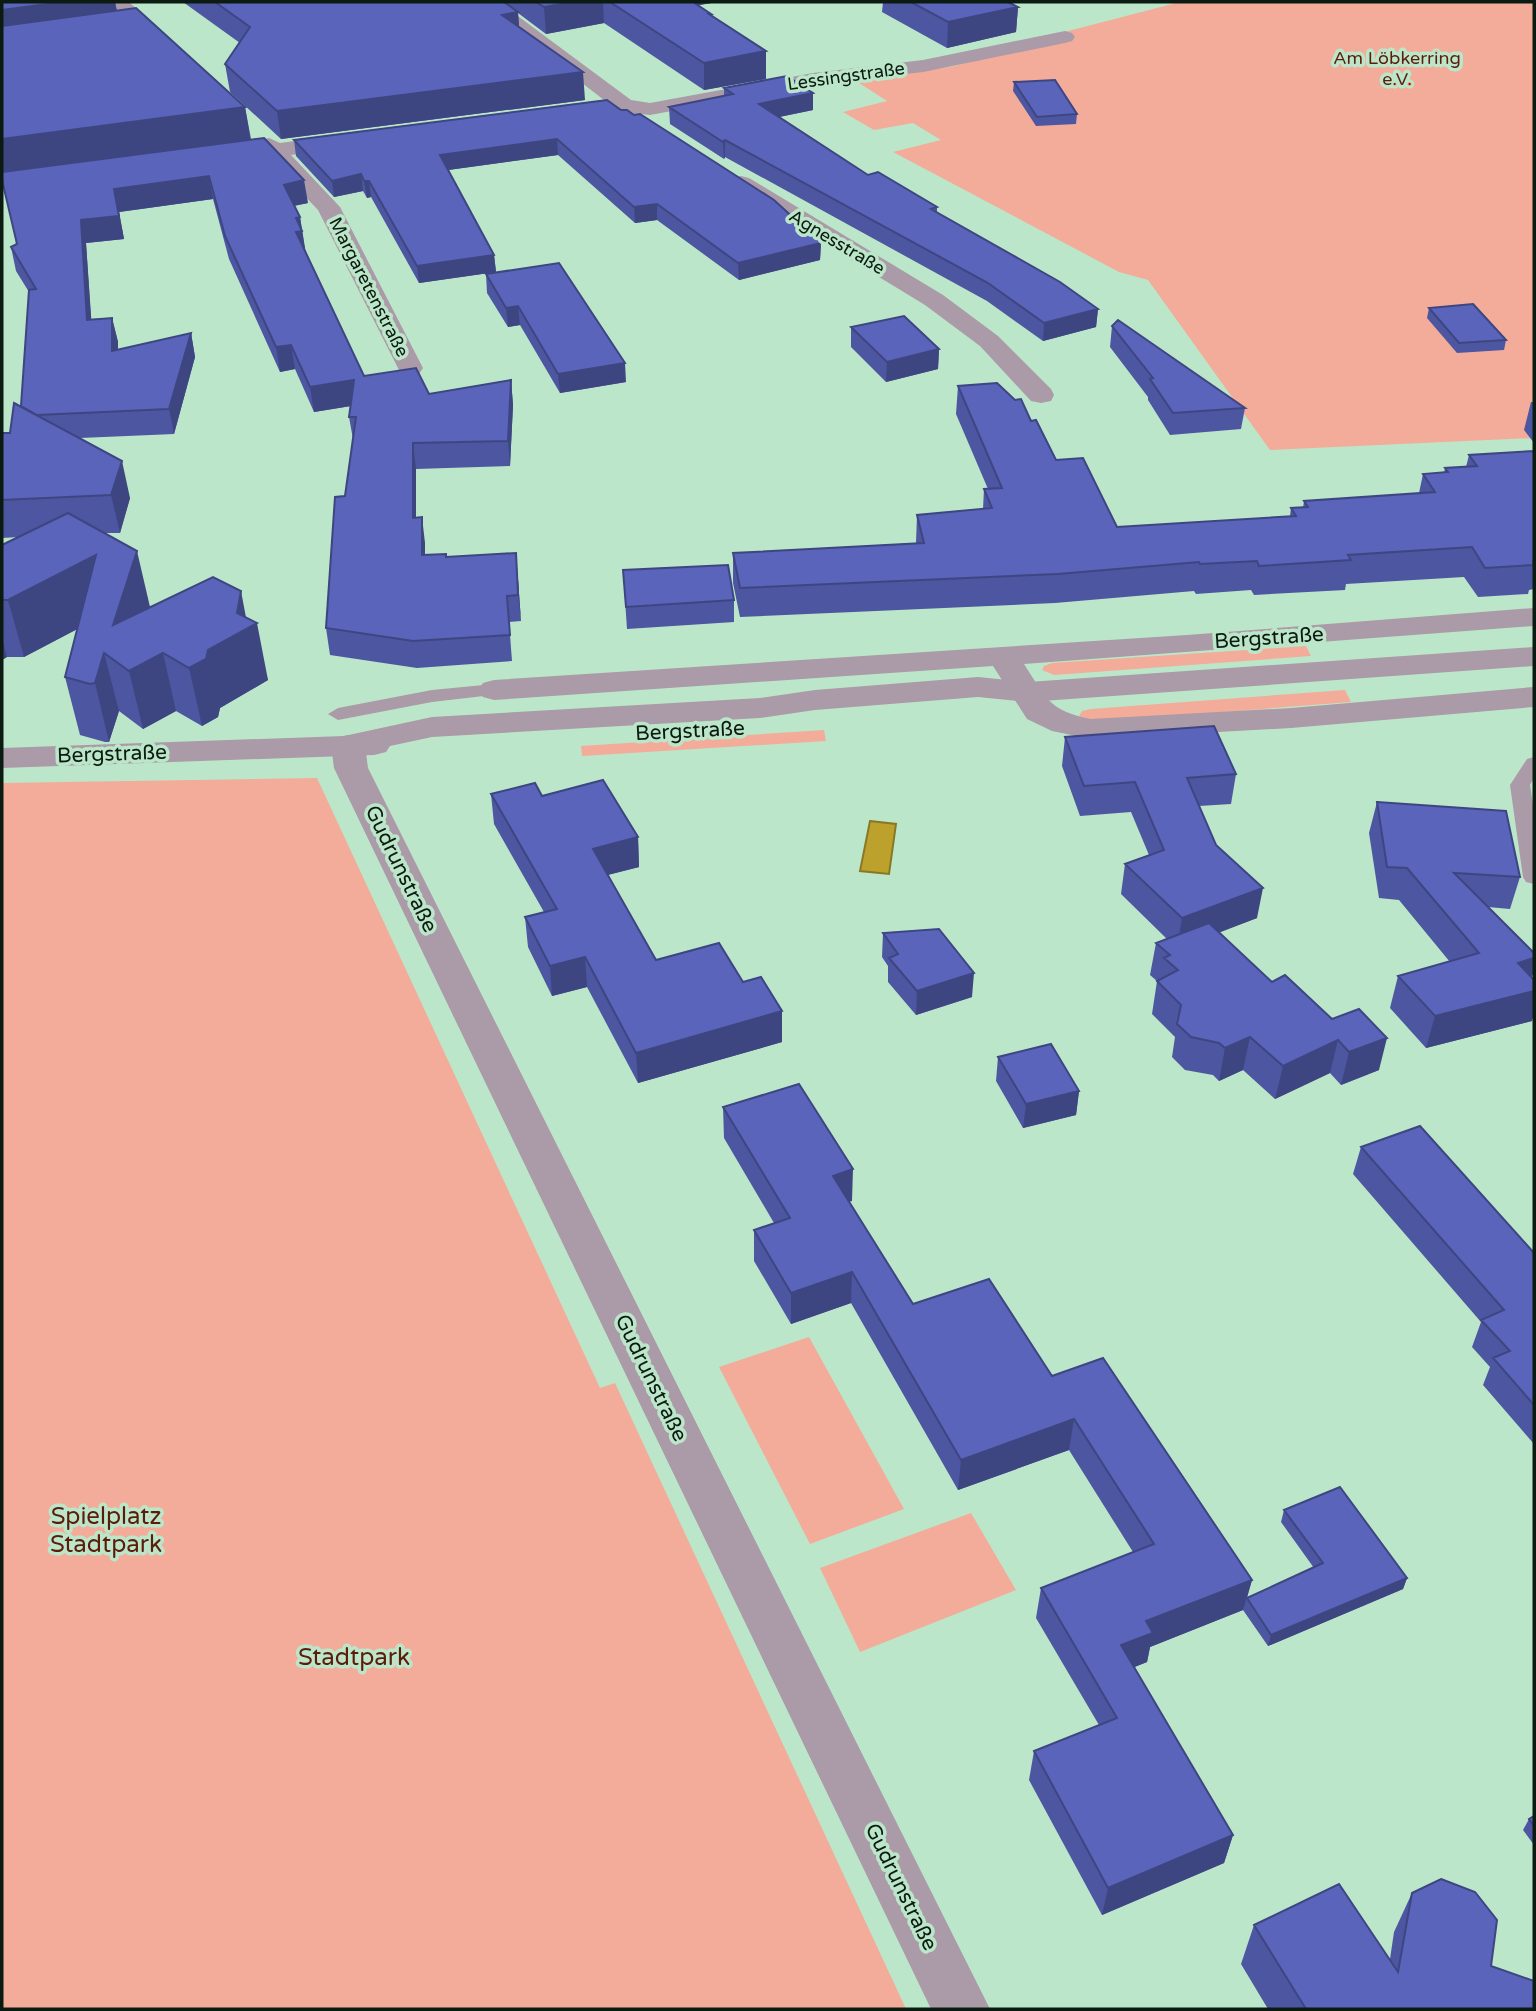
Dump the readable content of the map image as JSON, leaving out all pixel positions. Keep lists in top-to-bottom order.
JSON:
{
  "streets": {
    "street": [
      "Lessingstraße",
      "Agnesstraße",
      "Margaretenstraße",
      "Bergstraße",
      "Gudrunstraße"
    ]
  },
  "crossings": [
    ["Bergstraße", "Gudrunstraße"]
  ],
  "parks": ["Am Löbkerring e.V.", "Spielplatz Stadtpark", "Stadtpark"]
}
